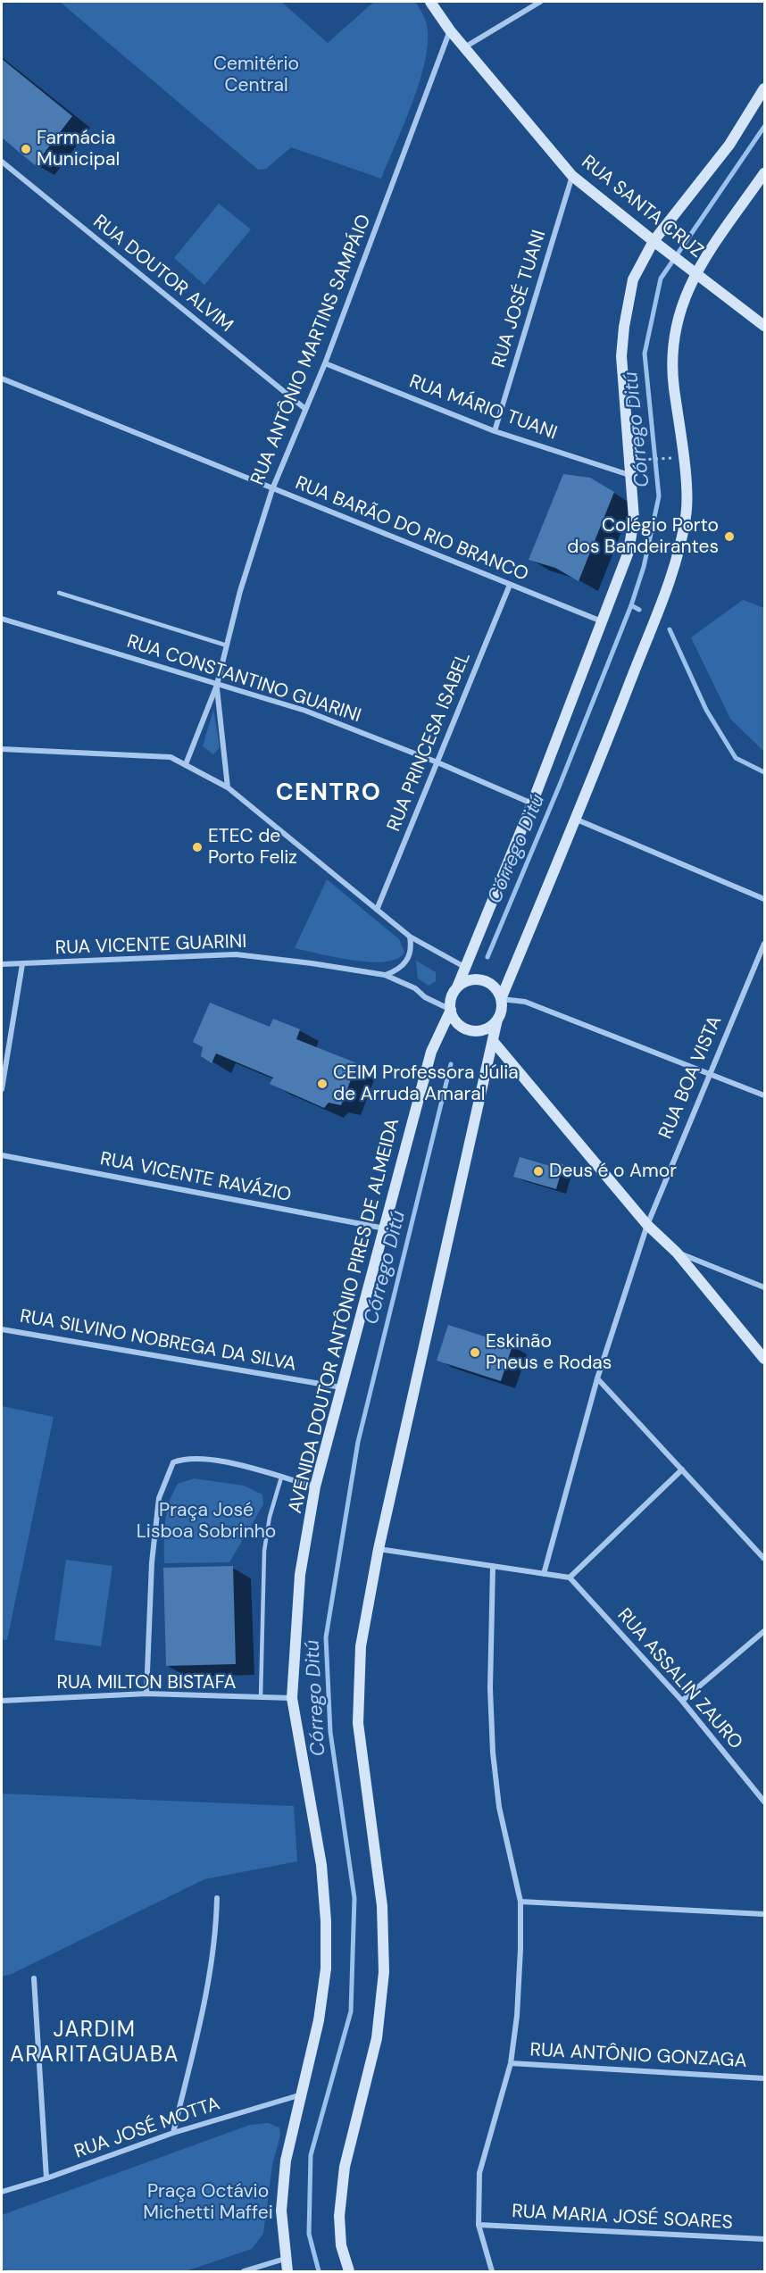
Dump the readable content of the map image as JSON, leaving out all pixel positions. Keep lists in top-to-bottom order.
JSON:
{
  "streets": {
    "main road": ["RUA SANTA CRUZ", "AVENIDA DOUTOR ANTÔNIO PIRES DE ALMEIDA"],
    "street": [
      "RUA DOUTOR ALVIM",
      "RUA JOSÉ TUANI",
      "RUA ANTÔNIO MARTINS SAMPÁIO",
      "RUA MÁRIO TUANI",
      "RUA BARÃO DO RIO BRANCO",
      "RUA CONSTANTINO GUARINI",
      "RUA PRINCESA ISABEL",
      "RUA VICENTE GUARINI",
      "RUA BOA VISTA",
      "RUA VICENTE RAVÁZIO",
      "RUA SILVINO NOBREGA DA SILVA",
      "RUA ASSALIN ZAURO",
      "RUA MILTON BISTAFA",
      "RUA ANTÔNIO GONZAGA",
      "RUA JOSÉ MOTTA",
      "RUA MARIA JOSÉ SOARES"
    ]
  },
  "crossings": [
    ["RUA SANTA CRUZ", "RUA JOSÉ TUANI"],
    ["RUA SANTA CRUZ", "RUA ANTÔNIO MARTINS SAMPÁIO"],
    ["RUA DOUTOR ALVIM", "RUA ANTÔNIO MARTINS SAMPÁIO"],
    ["RUA JOSÉ TUANI", "RUA MÁRIO TUANI"],
    ["RUA ANTÔNIO MARTINS SAMPÁIO", "RUA MÁRIO TUANI"],
    ["RUA ANTÔNIO MARTINS SAMPÁIO", "RUA BARÃO DO RIO BRANCO"],
    ["RUA ANTÔNIO MARTINS SAMPÁIO", "RUA CONSTANTINO GUARINI"],
    ["RUA BARÃO DO RIO BRANCO", "RUA PRINCESA ISABEL"],
    ["RUA CONSTANTINO GUARINI", "RUA PRINCESA ISABEL"],
    ["RUA VICENTE GUARINI", "AVENIDA DOUTOR ANTÔNIO PIRES DE ALMEIDA"],
    ["RUA VICENTE RAVÁZIO", "AVENIDA DOUTOR ANTÔNIO PIRES DE ALMEIDA"],
    ["AVENIDA DOUTOR ANTÔNIO PIRES DE ALMEIDA", "RUA SILVINO NOBREGA DA SILVA"],
    ["AVENIDA DOUTOR ANTÔNIO PIRES DE ALMEIDA", "RUA MILTON BISTAFA"],
    ["AVENIDA DOUTOR ANTÔNIO PIRES DE ALMEIDA", "RUA JOSÉ MOTTA"]
  ],
  "districts": ["CENTRO", "JARDIM ARARITAGUABA"],
  "water": ["Córrego Ditú"],
  "parks": ["Cemitério Central", "Praça José Lisboa Sobrinho", "Praça Octávio Michetti Maffei"],
  "places": [
    "Farmácia Municipal",
    "Colégio Porto dos Bandeirantes",
    "ETEC de Porto Feliz",
    "CEIM Professora Júlia de Arruda Amaral",
    "Deus é o Amor",
    "Eskinão Pneus e Rodas"
  ]
}
